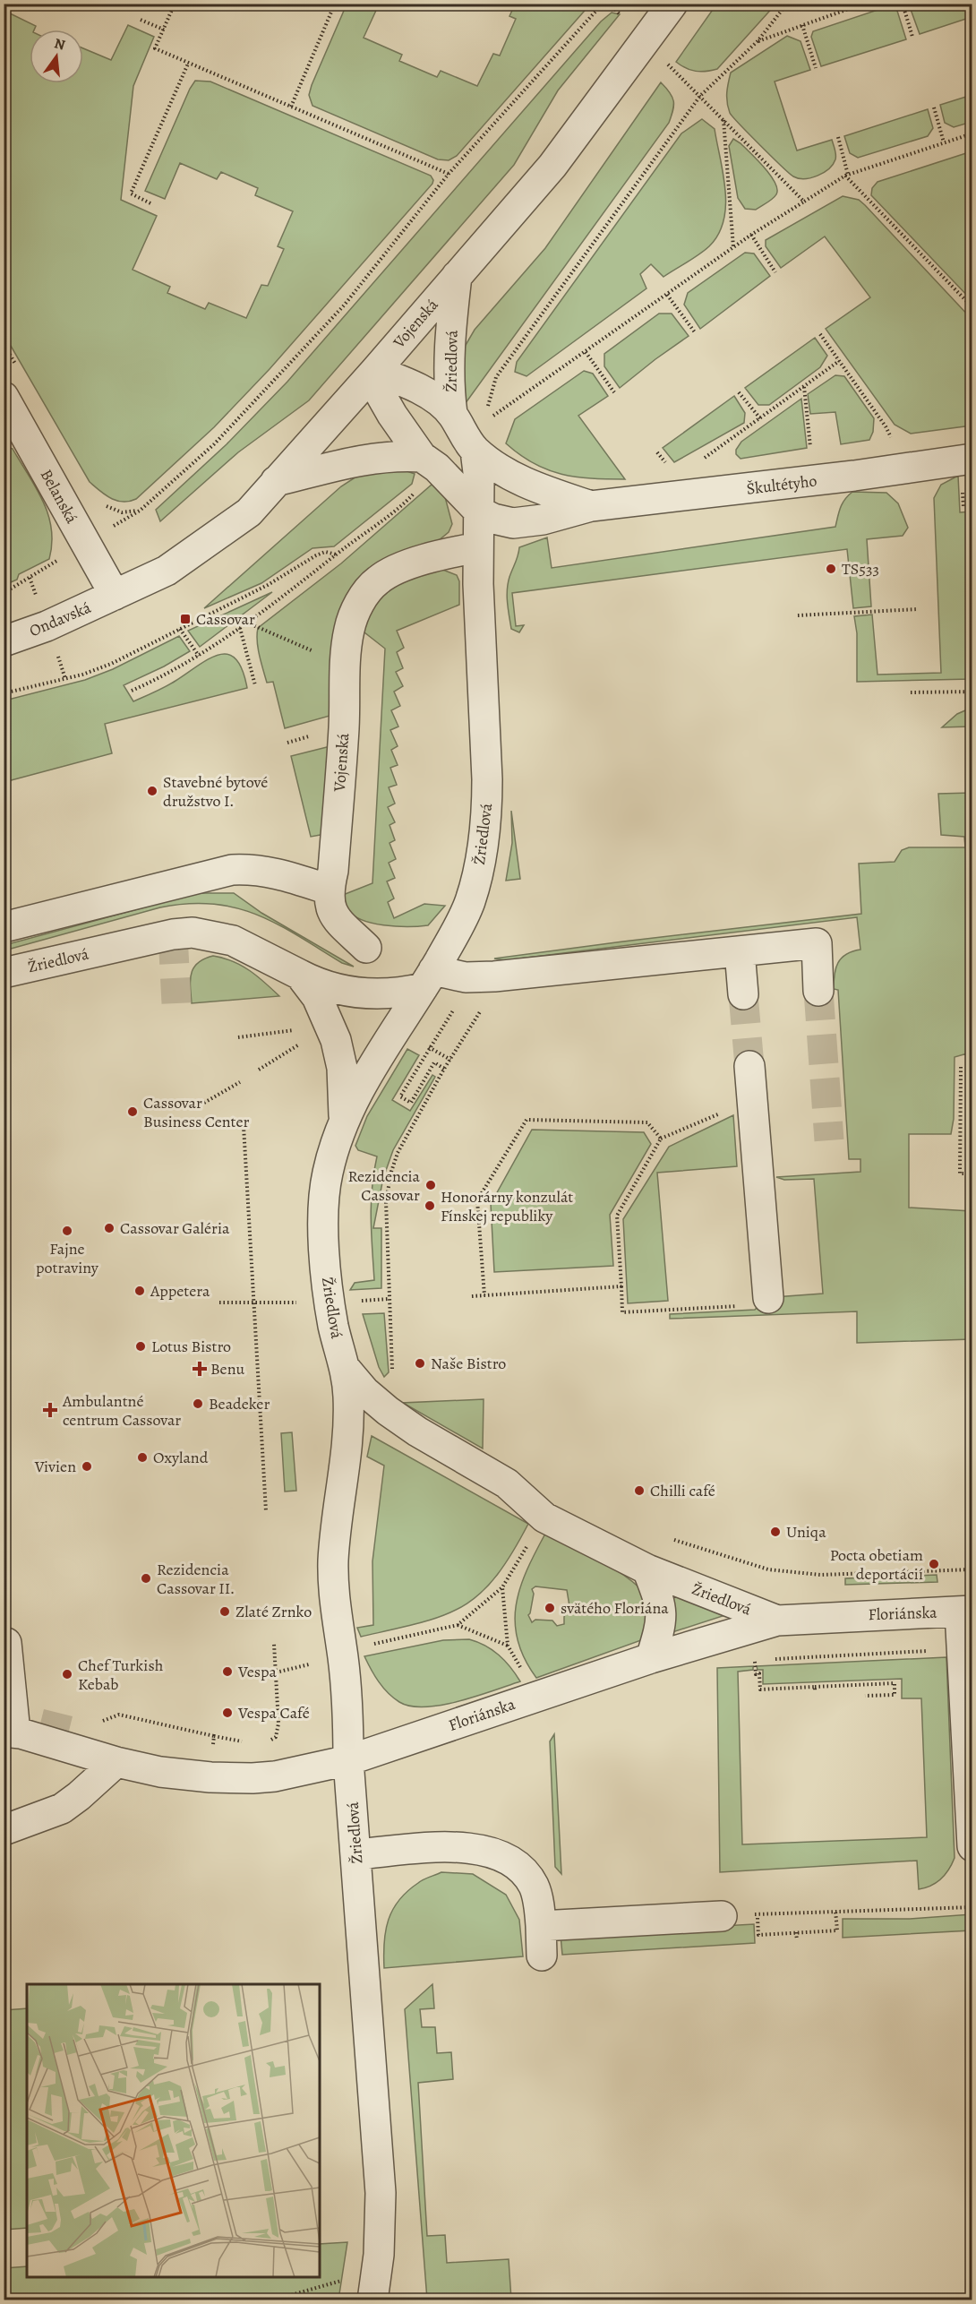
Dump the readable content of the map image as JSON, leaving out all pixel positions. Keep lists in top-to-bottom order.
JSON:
{
  "streets": {
    "street": [
      "Vojenská",
      "Žriedlová",
      "Škultétyho",
      "Belanská",
      "Ondavská",
      "Floriánska"
    ]
  },
  "crossings": [
    ["Vojenská", "Žriedlová"],
    ["Vojenská", "Belanská"],
    ["Vojenská", "Ondavská"],
    ["Žriedlová", "Škultétyho"],
    ["Žriedlová", "Floriánska"],
    ["Belanská", "Ondavská"]
  ],
  "places": {
    "other": [
      "TS533",
      "Stavebné bytové družstvo I.",
      "Cassovar Business Center",
      "Rezidencia Cassovar",
      "Honorárny konzulát Fínskej republiky",
      "Cassovar Galéria",
      "Fajne potraviny",
      "Appetera",
      "Lotus Bistro",
      "Naše Bistro",
      "Beadeker",
      "Oxyland",
      "Vivien",
      "Chilli café",
      "Uniqa",
      "Pocta obetiam deportácií",
      "Rezidencia Cassovar II.",
      "svätého Floriána",
      "Zlaté Zrnko",
      "Vespa",
      "Chef Turkish Kebab",
      "Vespa Café"
    ],
    "transit": ["Cassovar"],
    "health": ["Benu", "Ambulantné centrum Cassovar"]
  },
  "north": "top"
}
